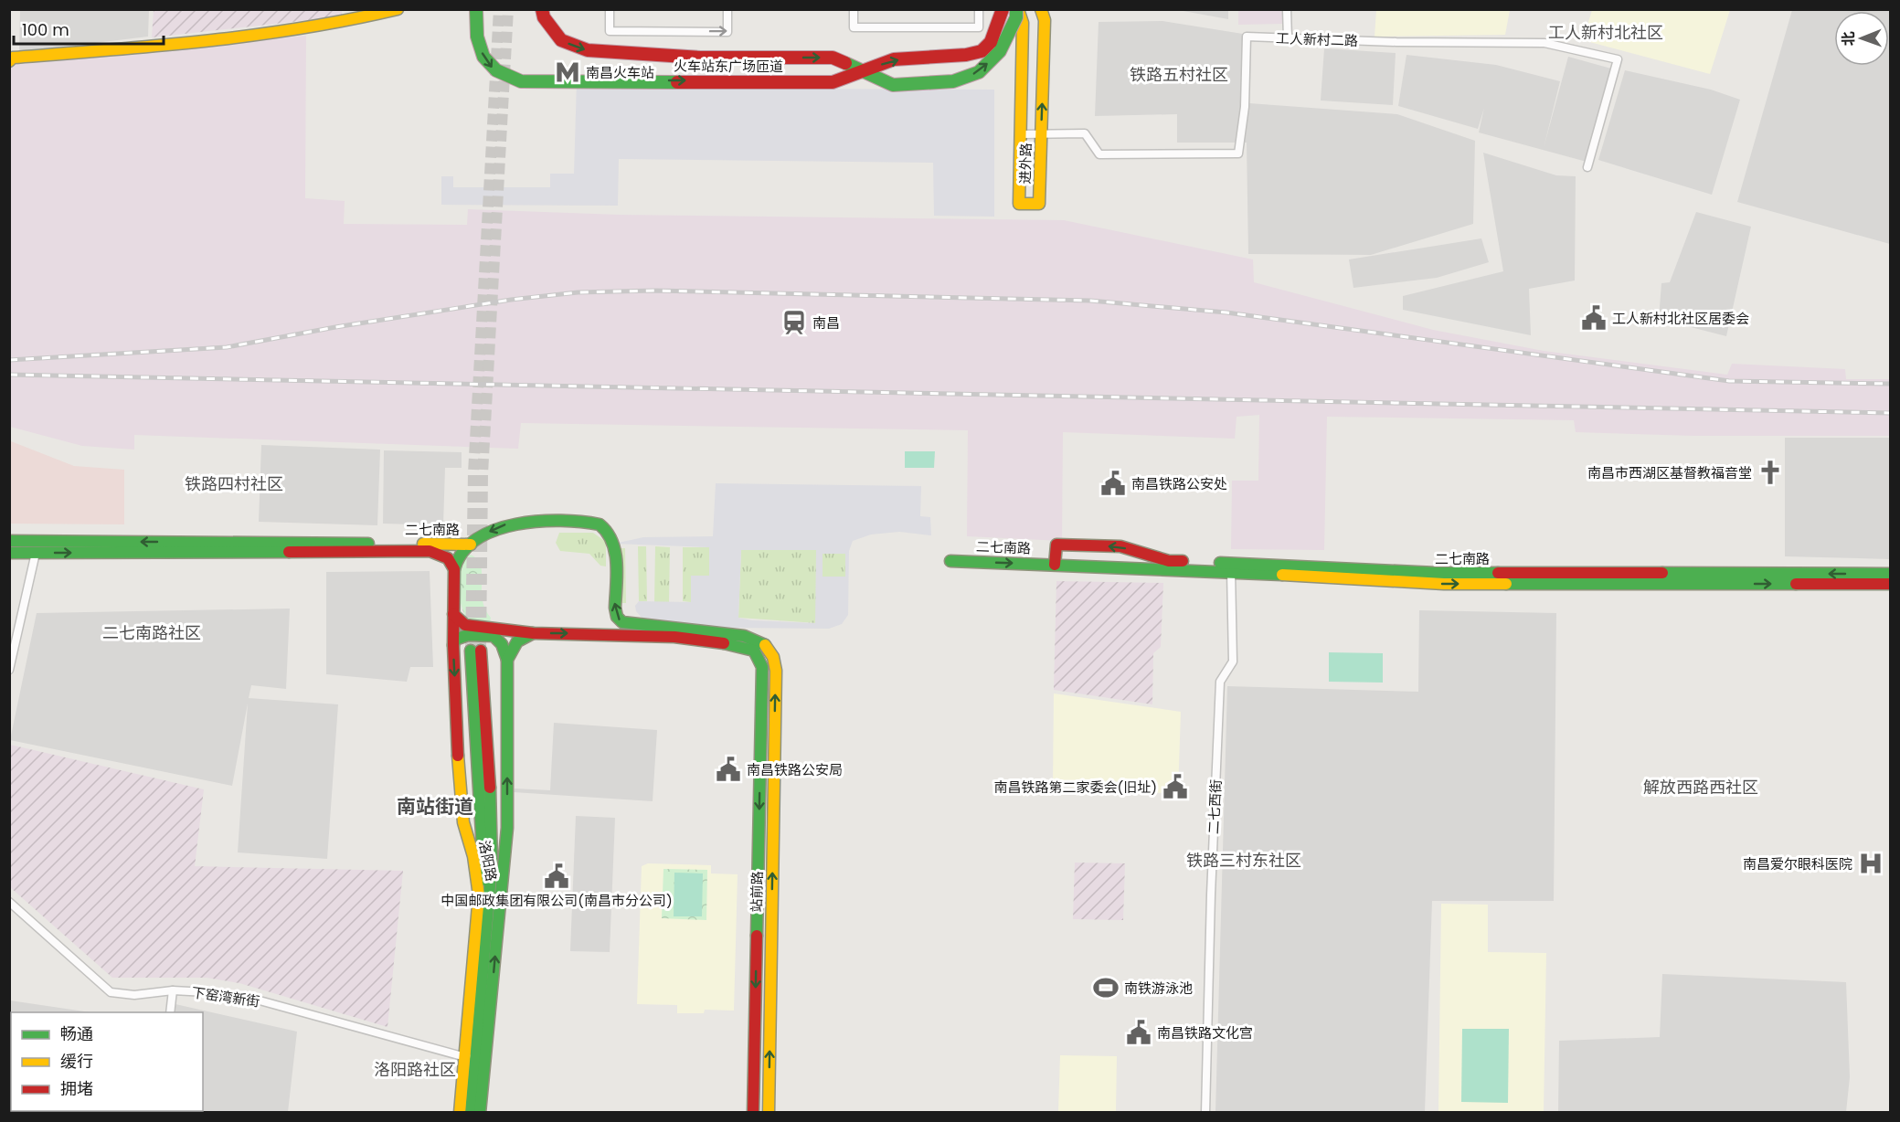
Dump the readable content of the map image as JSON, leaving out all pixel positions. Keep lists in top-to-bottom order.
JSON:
{
  "streets": {
    "main road": [
      "火车站东广场匝道",
      "进外路",
      "二七南路",
      "洛阳路",
      "站前路"
    ],
    "street": ["工人新村二路", "二七西街", "下窑湾新街"]
  },
  "crossings": [
    ["工人新村二路", "进外路"],
    ["火车站东广场匝道", "进外路"],
    ["二七南路", "二七西街"],
    ["二七南路", "站前路"],
    ["洛阳路", "下窑湾新街"]
  ],
  "one_way": ["火车站东广场匝道"],
  "districts": [
    "工人新村北社区",
    "铁路五村社区",
    "铁路四村社区",
    "二七南路社区",
    "解放西路西社区",
    "南站街道",
    "铁路三村东社区",
    "洛阳路社区"
  ],
  "places": {
    "metro station": ["南昌火车站"],
    "public building": [
      "工人新村北社区居委会",
      "南昌铁路公安处",
      "南昌铁路公安局",
      "南昌铁路第二家委会(旧址)",
      "中国邮政集团有限公司(南昌市分公司)",
      "南昌铁路文化宫"
    ],
    "station": ["南昌"],
    "church": ["南昌市西湖区基督教福音堂"],
    "hospital": ["南昌爱尔眼科医院"],
    "sports": ["南铁游泳池"]
  },
  "legend": ["畅通", "缓行", "拥堵"],
  "scale_bar": "100 m",
  "north": "left"
}
